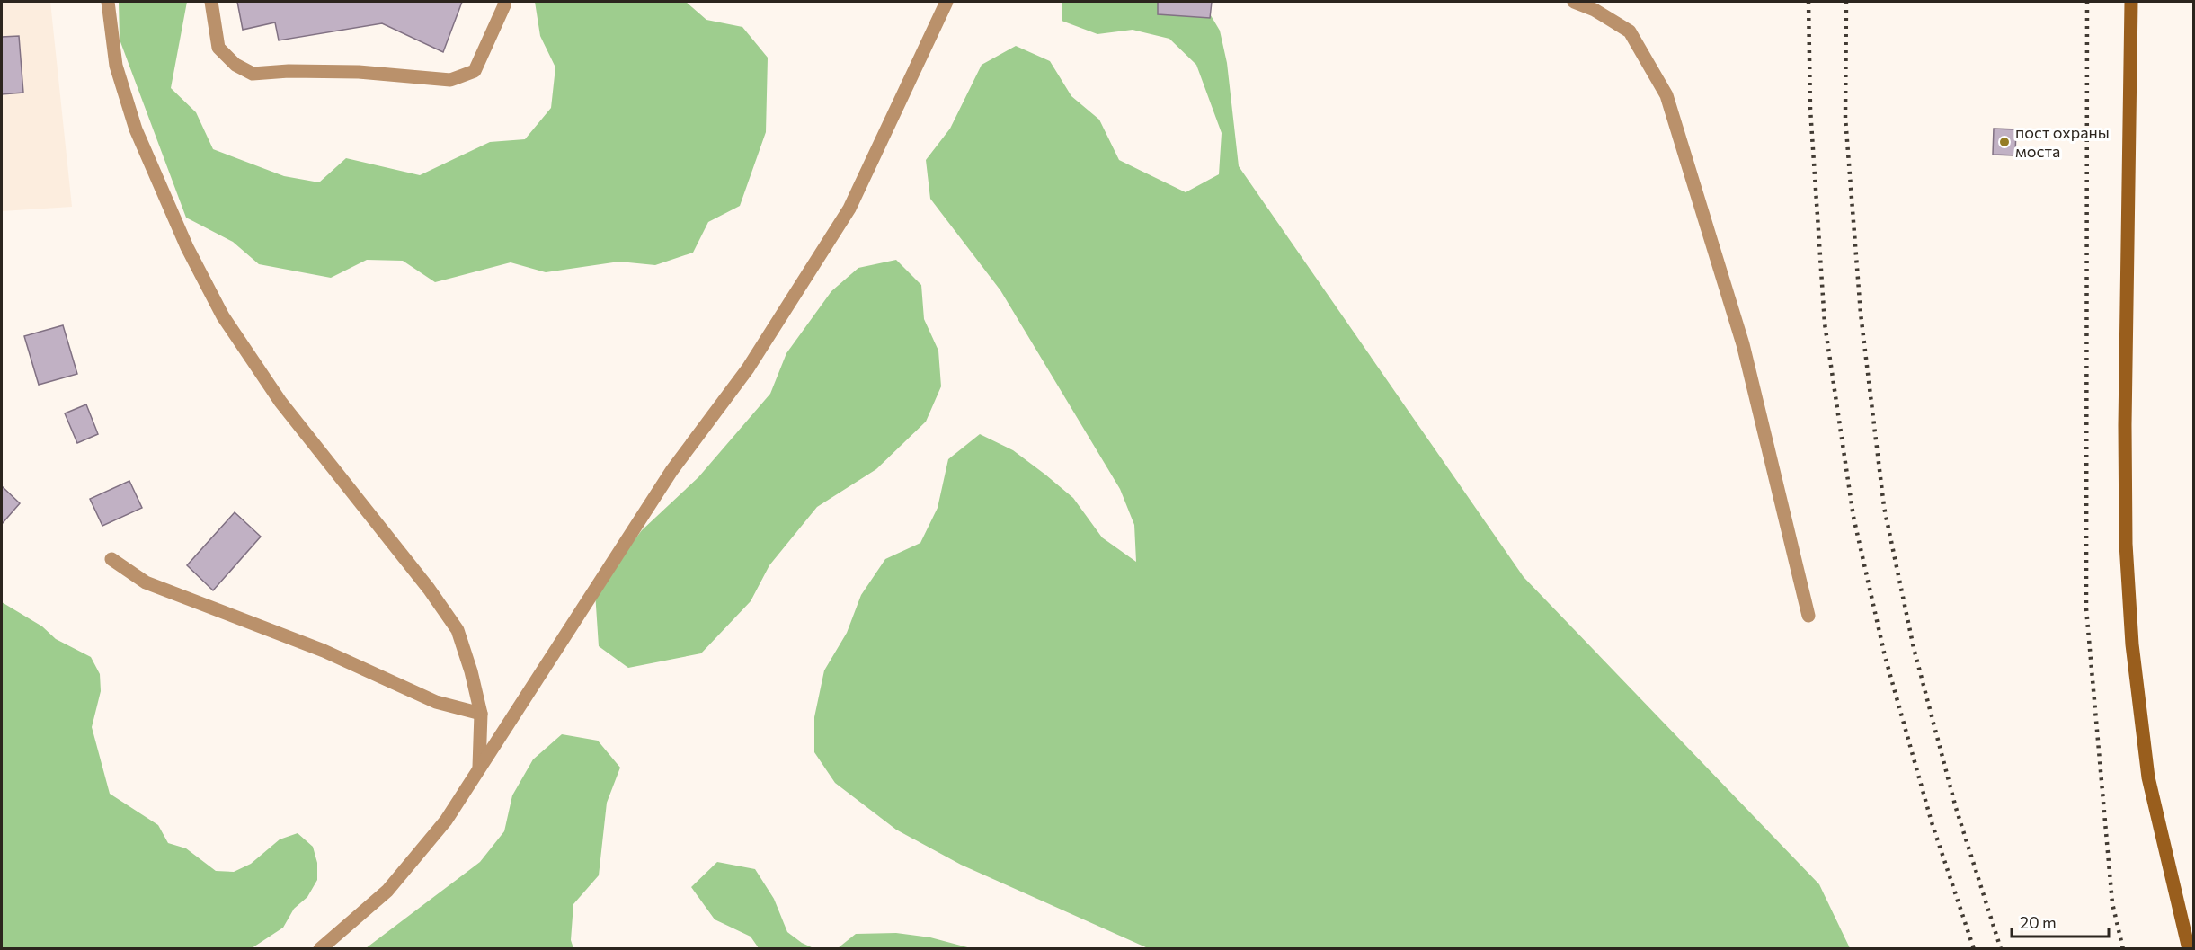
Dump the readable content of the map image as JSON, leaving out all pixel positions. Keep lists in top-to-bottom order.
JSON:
{
  "places": ["пост охраны моста"],
  "scale_bar": "20 m"
}
